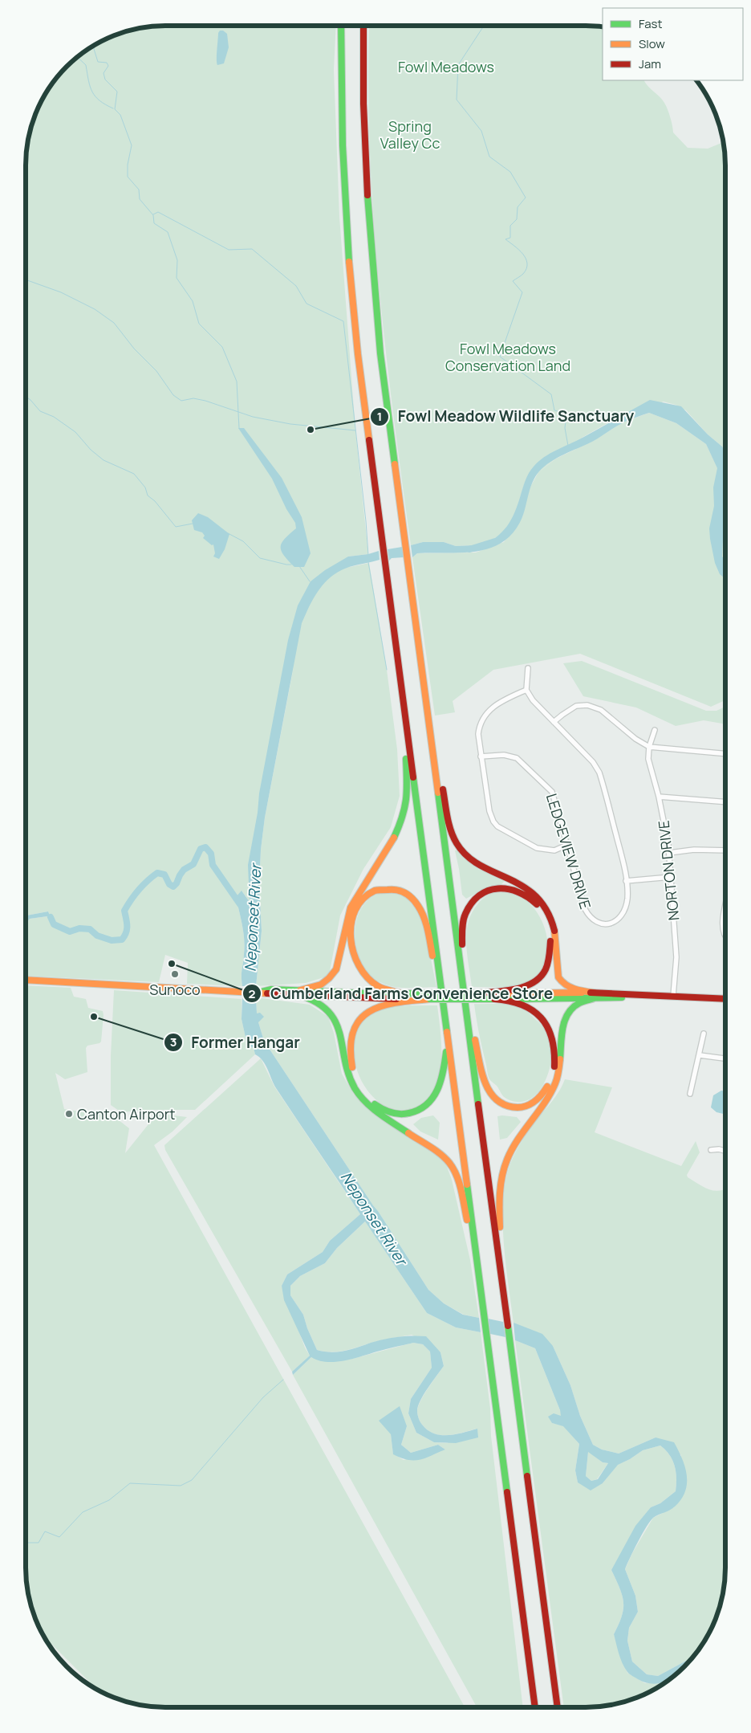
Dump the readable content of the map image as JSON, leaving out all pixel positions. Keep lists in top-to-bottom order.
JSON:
{
  "streets": {
    "street": ["LEDGEVIEW DRIVE", "NORTON DRIVE"]
  },
  "water": ["Neponset River"],
  "parks": ["Fowl Meadows", "Spring Valley Cc", "Fowl Meadows Conservation Land"],
  "places": [
    "Fowl Meadow Wildlife Sanctuary",
    "Cumberland Farms Convenience Store",
    "Sunoco",
    "Former Hangar",
    "Canton Airport"
  ],
  "legend": ["Fast", "Slow", "Jam"]
}
